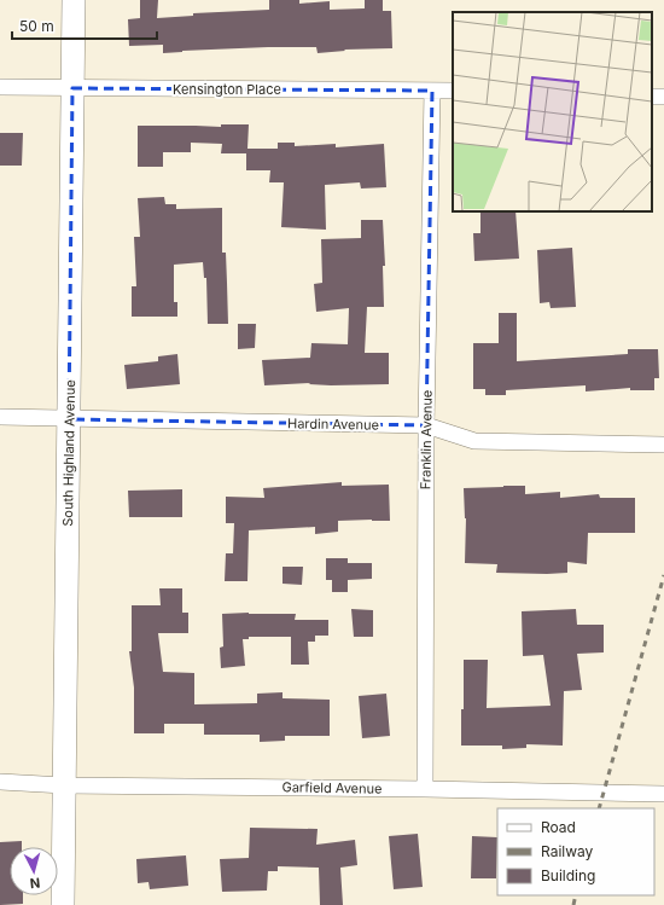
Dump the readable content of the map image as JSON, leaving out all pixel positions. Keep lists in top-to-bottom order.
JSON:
{
  "streets": {
    "street": [
      "Kensington Place",
      "Hardin Avenue",
      "Franklin Avenue",
      "South Highland Avenue",
      "Garfield Avenue"
    ]
  },
  "crossings": [
    ["Kensington Place", "Franklin Avenue"],
    ["Kensington Place", "South Highland Avenue"],
    ["Hardin Avenue", "Franklin Avenue"],
    ["Hardin Avenue", "South Highland Avenue"],
    ["Franklin Avenue", "Garfield Avenue"],
    ["South Highland Avenue", "Garfield Avenue"]
  ],
  "legend": ["Road", "Railway", "Building"],
  "scale_bar": "50 m",
  "north": "bottom"
}
